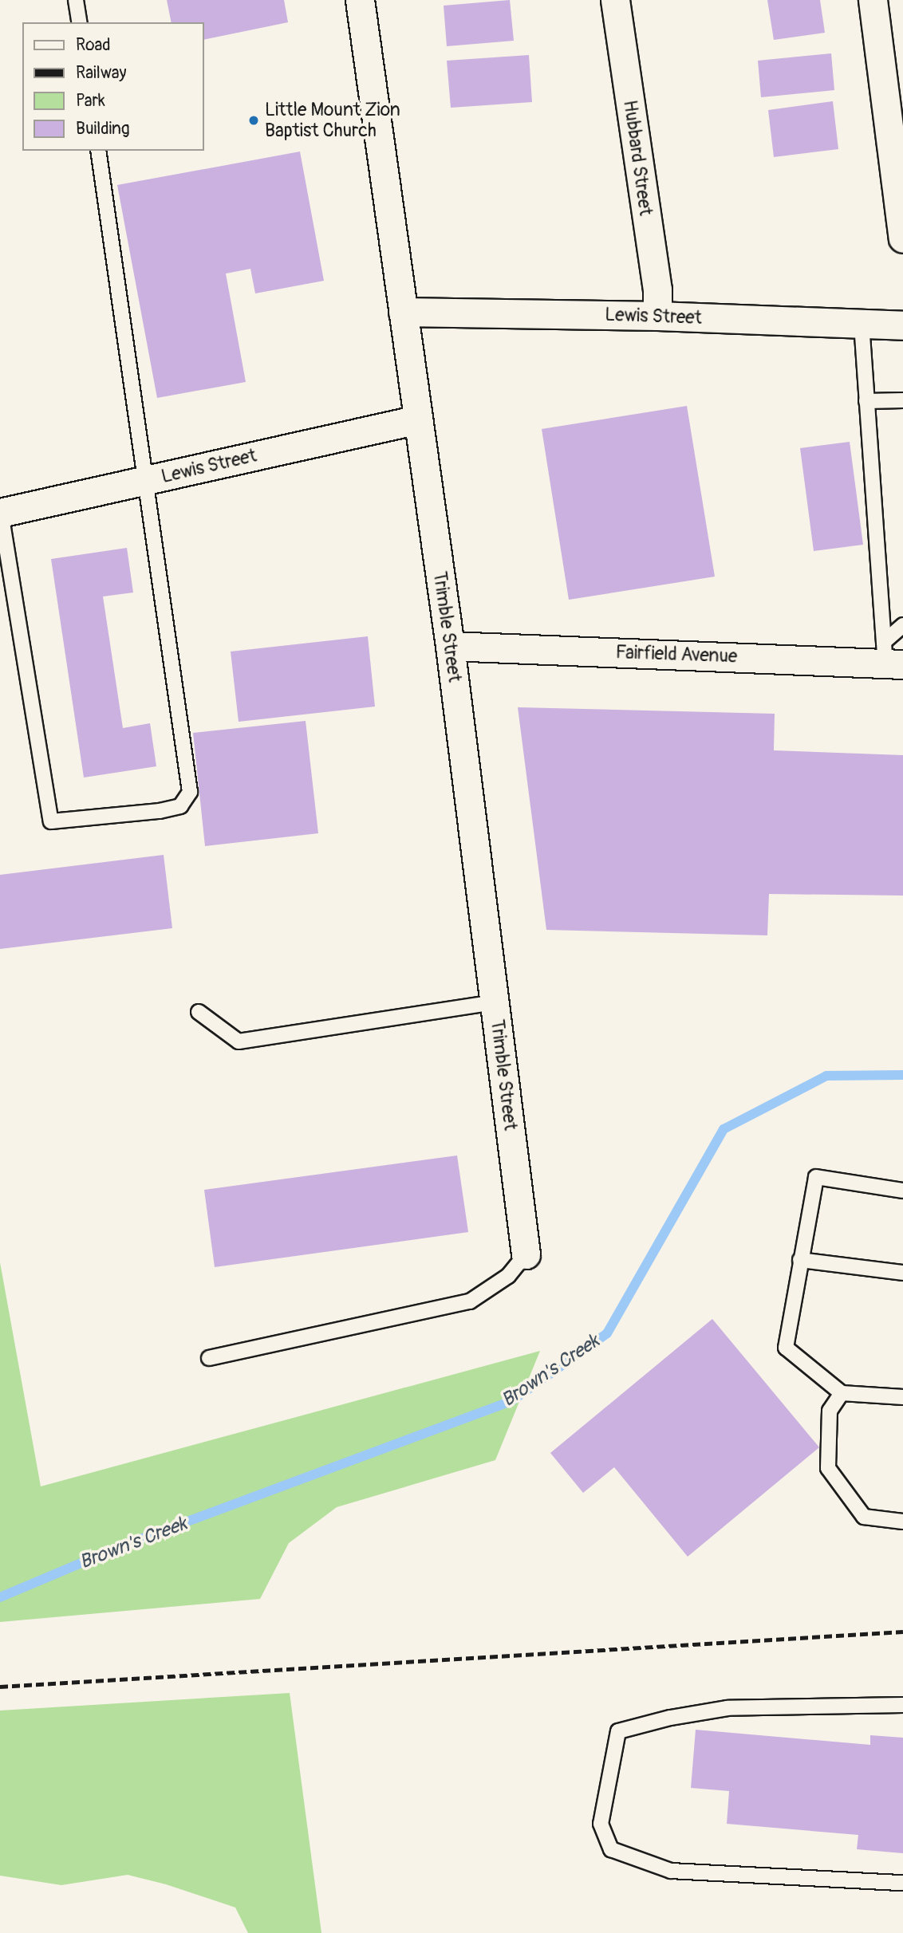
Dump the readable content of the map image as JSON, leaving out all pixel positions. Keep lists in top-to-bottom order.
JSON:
{
  "streets": {
    "street": [
      "Hubbard Street",
      "Lewis Street",
      "Trimble Street",
      "Fairfield Avenue"
    ]
  },
  "crossings": [
    ["Hubbard Street", "Lewis Street"],
    ["Lewis Street", "Trimble Street"],
    ["Trimble Street", "Fairfield Avenue"]
  ],
  "water": ["Brown's Creek"],
  "places": ["Little Mount Zion Baptist Church"],
  "legend": [
    "Road",
    "Railway",
    "Park",
    "Building"
  ]
}
